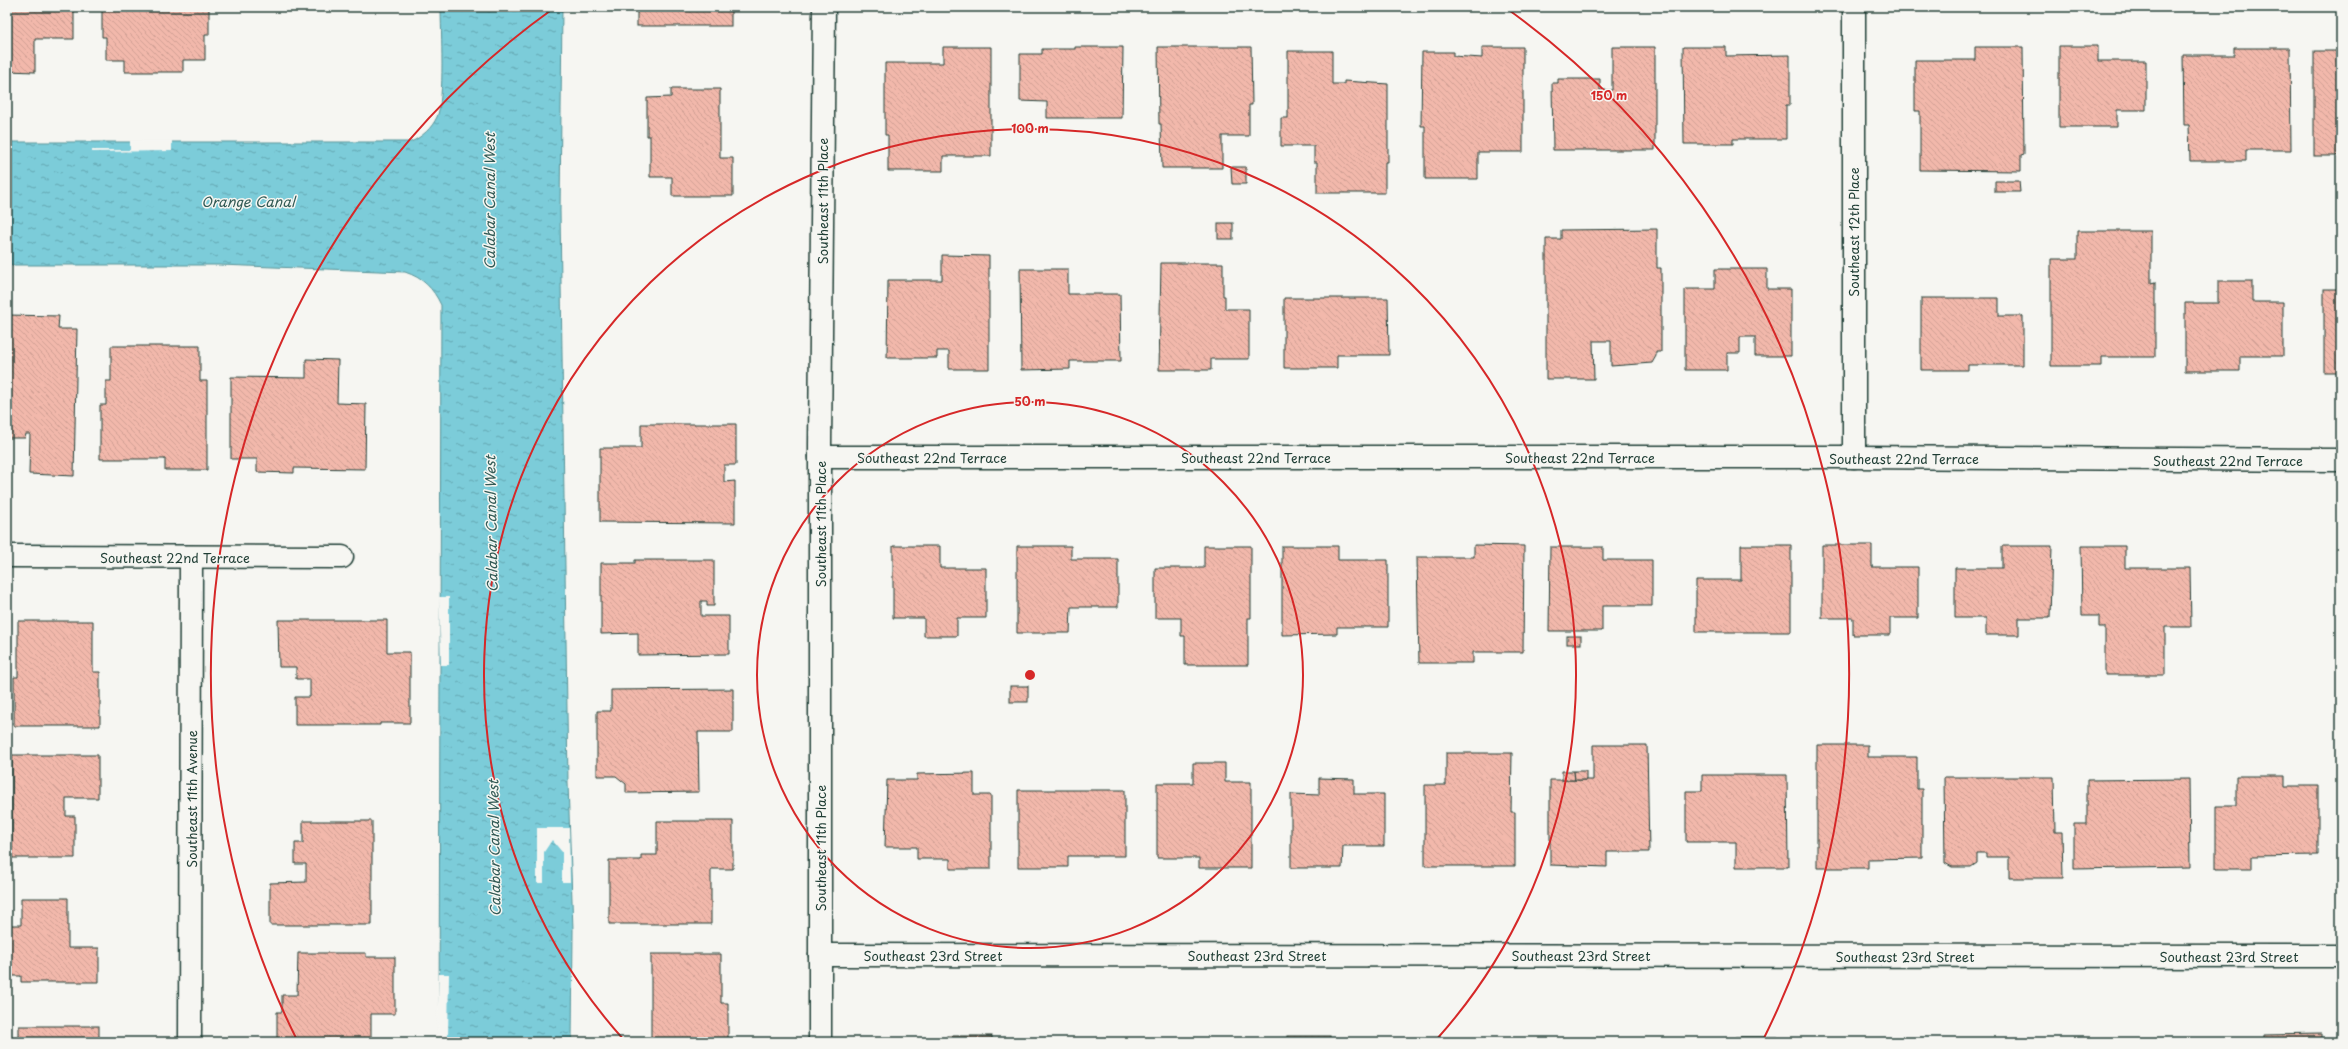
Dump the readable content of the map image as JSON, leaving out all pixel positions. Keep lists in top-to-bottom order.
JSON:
{
  "streets": {
    "street": [
      "Southeast 11th Place",
      "Southeast 12th Place",
      "Southeast 22nd Terrace",
      "Southeast 11th Avenue",
      "Southeast 23rd Street"
    ]
  },
  "crossings": [
    ["Southeast 11th Place", "Southeast 22nd Terrace"],
    ["Southeast 11th Place", "Southeast 23rd Street"],
    ["Southeast 12th Place", "Southeast 22nd Terrace"],
    ["Southeast 22nd Terrace", "Southeast 11th Avenue"]
  ],
  "water": ["Orange Canal", "Calabar Canal West"],
  "rings": ["150 m", "100 m", "50 m"]
}
